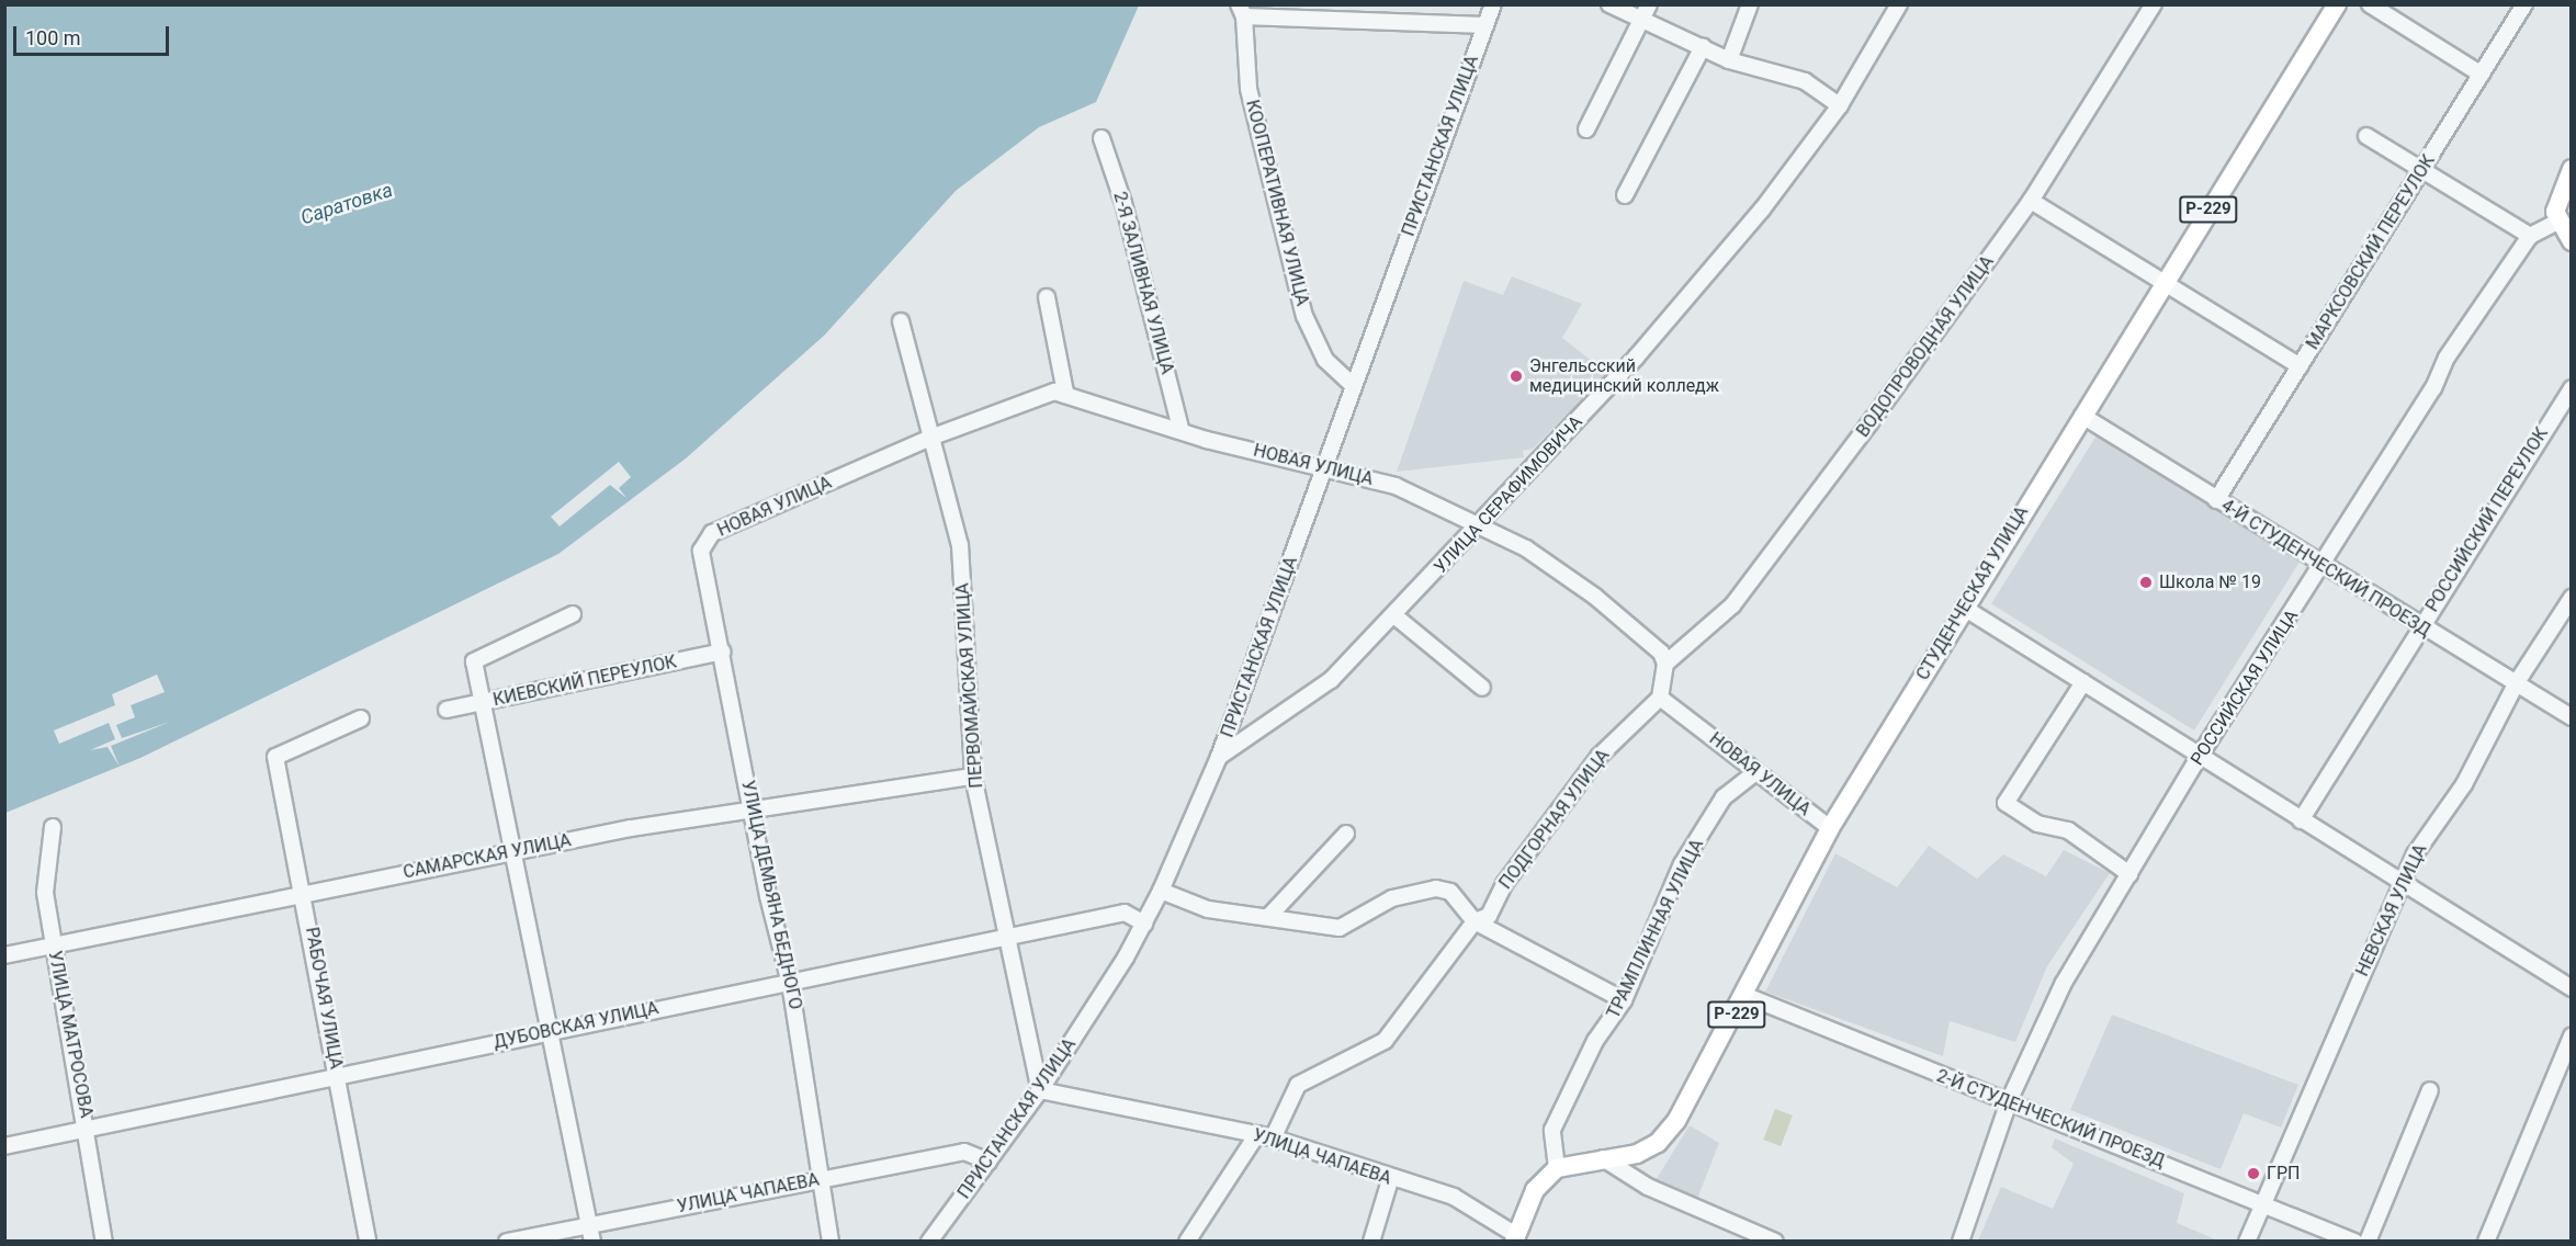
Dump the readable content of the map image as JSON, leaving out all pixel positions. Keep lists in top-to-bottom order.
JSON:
{
  "streets": {
    "main road": ["Р-229", "СТУДЕНЧЕСКАЯ УЛИЦА"],
    "street": [
      "ПРИСТАНСКАЯ УЛИЦА",
      "КООПЕРАТИВНАЯ УЛИЦА",
      "МАРКСОВСКИЙ ПЕРЕУЛОК",
      "2-Я ЗАЛИВНАЯ УЛИЦА",
      "ВОДОПРОВОДНАЯ УЛИЦА",
      "НОВАЯ УЛИЦА",
      "УЛИЦА СЕРАФИМОВИЧА",
      "РОССИЙСКИЙ ПЕРЕУЛОК",
      "4-Й СТУДЕНЧЕСКИЙ ПРОЕЗД",
      "КИЕВСКИЙ ПЕРЕУЛОК",
      "ПЕРВОМАЙСКАЯ УЛИЦА",
      "РОССИЙСКАЯ УЛИЦА",
      "ПОДГОРНАЯ УЛИЦА",
      "САМАРСКАЯ УЛИЦА",
      "УЛИЦА ДЕМЬЯНА БЕДНОГО",
      "НЕВСКАЯ УЛИЦА",
      "ТРАМПЛИННАЯ УЛИЦА",
      "РАБОЧАЯ УЛИЦА",
      "ДУБОВСКАЯ УЛИЦА",
      "УЛИЦА МАТРОСОВА",
      "2-Й СТУДЕНЧЕСКИЙ ПРОЕЗД",
      "УЛИЦА ЧАПАЕВА"
    ]
  },
  "crossings": [
    ["ПРИСТАНСКАЯ УЛИЦА", "КООПЕРАТИВНАЯ УЛИЦА"],
    ["ПРИСТАНСКАЯ УЛИЦА", "НОВАЯ УЛИЦА"],
    ["ПРИСТАНСКАЯ УЛИЦА", "УЛИЦА СЕРАФИМОВИЧА"],
    ["ПРИСТАНСКАЯ УЛИЦА", "ПЕРВОМАЙСКАЯ УЛИЦА"],
    ["ПРИСТАНСКАЯ УЛИЦА", "ДУБОВСКАЯ УЛИЦА"],
    ["ПРИСТАНСКАЯ УЛИЦА", "УЛИЦА ЧАПАЕВА"],
    ["Р-229", "СТУДЕНЧЕСКАЯ УЛИЦА"],
    ["Р-229", "ТРАМПЛИННАЯ УЛИЦА"],
    ["МАРКСОВСКИЙ ПЕРЕУЛОК", "4-Й СТУДЕНЧЕСКИЙ ПРОЕЗД"],
    ["2-Я ЗАЛИВНАЯ УЛИЦА", "НОВАЯ УЛИЦА"],
    ["ВОДОПРОВОДНАЯ УЛИЦА", "НОВАЯ УЛИЦА"],
    ["НОВАЯ УЛИЦА", "УЛИЦА СЕРАФИМОВИЧА"],
    ["НОВАЯ УЛИЦА", "СТУДЕНЧЕСКАЯ УЛИЦА"],
    ["НОВАЯ УЛИЦА", "ПЕРВОМАЙСКАЯ УЛИЦА"],
    ["НОВАЯ УЛИЦА", "ПОДГОРНАЯ УЛИЦА"],
    ["НОВАЯ УЛИЦА", "УЛИЦА ДЕМЬЯНА БЕДНОГО"],
    ["НОВАЯ УЛИЦА", "ТРАМПЛИННАЯ УЛИЦА"],
    ["РОССИЙСКИЙ ПЕРЕУЛОК", "4-Й СТУДЕНЧЕСКИЙ ПРОЕЗД"],
    ["4-Й СТУДЕНЧЕСКИЙ ПРОЕЗД", "СТУДЕНЧЕСКАЯ УЛИЦА"],
    ["4-Й СТУДЕНЧЕСКИЙ ПРОЕЗД", "РОССИЙСКАЯ УЛИЦА"],
    ["4-Й СТУДЕНЧЕСКИЙ ПРОЕЗД", "НЕВСКАЯ УЛИЦА"],
    ["СТУДЕНЧЕСКАЯ УЛИЦА", "2-Й СТУДЕНЧЕСКИЙ ПРОЕЗД"],
    ["КИЕВСКИЙ ПЕРЕУЛОК", "УЛИЦА ДЕМЬЯНА БЕДНОГО"],
    ["ПЕРВОМАЙСКАЯ УЛИЦА", "САМАРСКАЯ УЛИЦА"],
    ["ПЕРВОМАЙСКАЯ УЛИЦА", "ДУБОВСКАЯ УЛИЦА"],
    ["ПЕРВОМАЙСКАЯ УЛИЦА", "УЛИЦА ЧАПАЕВА"],
    ["РОССИЙСКАЯ УЛИЦА", "2-Й СТУДЕНЧЕСКИЙ ПРОЕЗД"],
    ["ПОДГОРНАЯ УЛИЦА", "УЛИЦА ЧАПАЕВА"],
    ["САМАРСКАЯ УЛИЦА", "УЛИЦА ДЕМЬЯНА БЕДНОГО"],
    ["САМАРСКАЯ УЛИЦА", "РАБОЧАЯ УЛИЦА"],
    ["САМАРСКАЯ УЛИЦА", "УЛИЦА МАТРОСОВА"],
    ["УЛИЦА ДЕМЬЯНА БЕДНОГО", "ДУБОВСКАЯ УЛИЦА"],
    ["УЛИЦА ДЕМЬЯНА БЕДНОГО", "УЛИЦА ЧАПАЕВА"],
    ["НЕВСКАЯ УЛИЦА", "2-Й СТУДЕНЧЕСКИЙ ПРОЕЗД"],
    ["РАБОЧАЯ УЛИЦА", "ДУБОВСКАЯ УЛИЦА"],
    ["ДУБОВСКАЯ УЛИЦА", "УЛИЦА МАТРОСОВА"]
  ],
  "water": ["Саратовка"],
  "places": ["Энгельсский медицинский колледж", "Школа № 19", "ГРП"],
  "scale_bar": "100 m"
}
